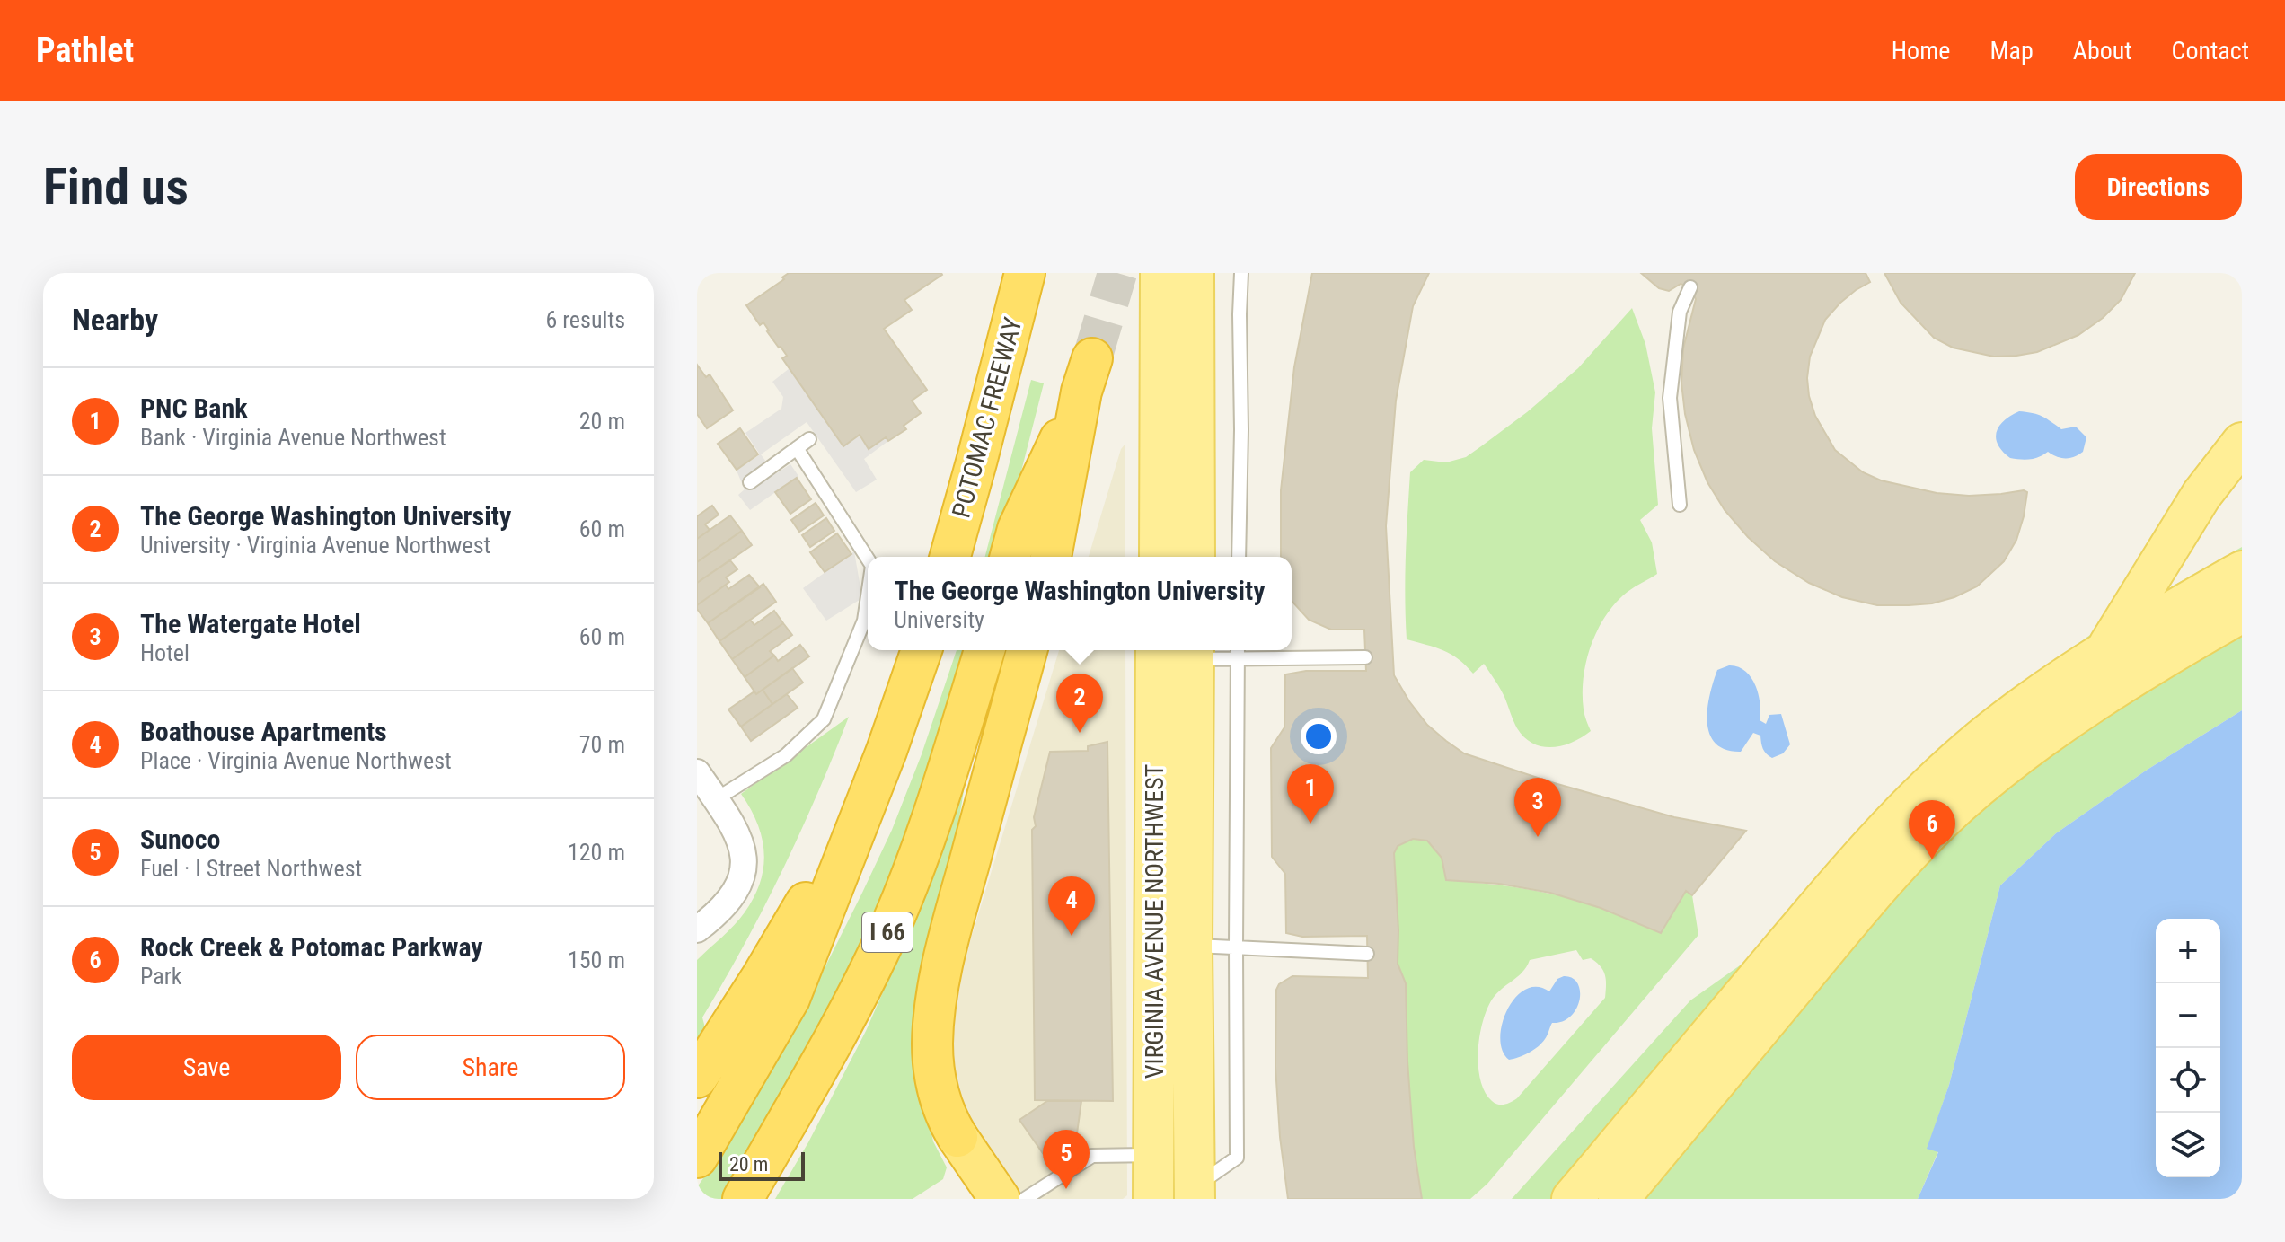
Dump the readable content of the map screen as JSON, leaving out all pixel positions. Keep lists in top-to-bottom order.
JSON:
{
  "streets": {
    "highway": ["POTOMAC FREEWAY", "I 66"],
    "main road": ["VIRGINIA AVENUE NORTHWEST"]
  },
  "scale_bar": "20 m",
  "page": {
    "header": "Pathlet",
    "nav": [
      "Home",
      "Map",
      "About",
      "Contact"
    ],
    "buttons": [
      "Directions",
      ["Save", "Share"]
    ],
    "title": "Find us",
    "heading": ["Nearby", "6 results"],
    "list": [
      {
        "mark": "1",
        "name": "PNC Bank",
        "note": "Bank · Virginia Avenue Northwest",
        "value": "20 m"
      },
      {
        "mark": "2",
        "name": "The George Washington University",
        "note": "University · Virginia Avenue Northwest",
        "value": "60 m"
      },
      {
        "mark": "3",
        "name": "The Watergate Hotel",
        "note": "Hotel",
        "value": "60 m"
      },
      {
        "mark": "4",
        "name": "Boathouse Apartments",
        "note": "Place · Virginia Avenue Northwest",
        "value": "70 m"
      },
      {
        "mark": "5",
        "name": "Sunoco",
        "note": "Fuel · I Street Northwest",
        "value": "120 m"
      },
      {
        "mark": "6",
        "name": "Rock Creek & Potomac Parkway",
        "note": "Park",
        "value": "150 m"
      }
    ],
    "popup": ["The George Washington University", "University"],
    "pins": [
      "2",
      "1",
      "3",
      "6",
      "4",
      "5"
    ],
    "map_buttons": ["+", "−"],
    "scale": "20 m"
  }
}
